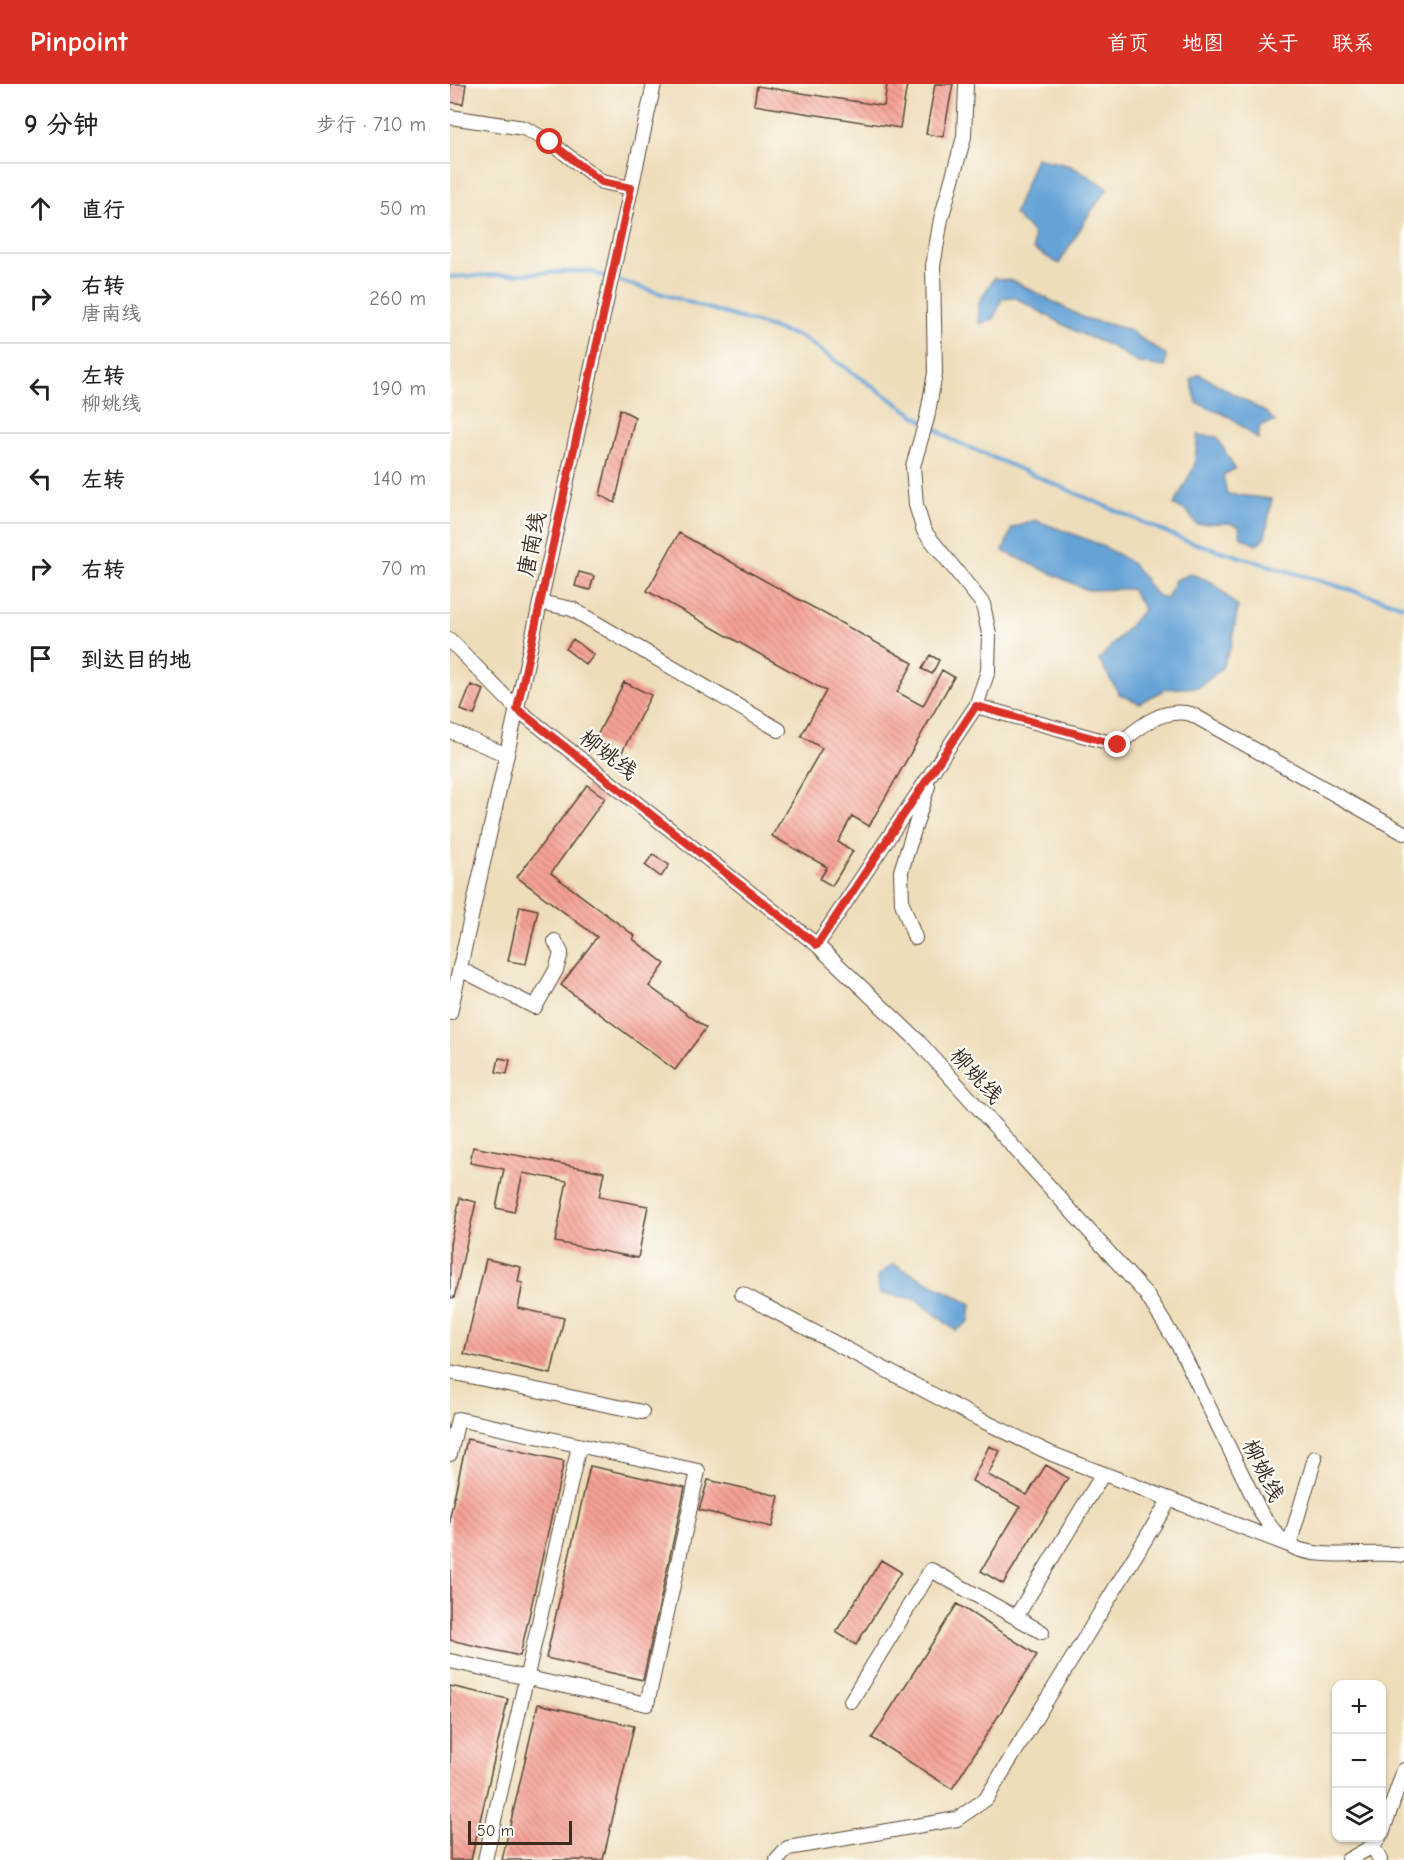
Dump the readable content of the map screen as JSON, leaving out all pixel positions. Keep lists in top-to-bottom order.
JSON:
{
  "streets": {
    "street": ["唐南线", "柳姚线"]
  },
  "crossings": [
    ["唐南线", "柳姚线"]
  ],
  "scale_bar": "50 m",
  "page": {
    "header": "Pinpoint",
    "nav": [
      "首页",
      "地图",
      "关于",
      "联系"
    ],
    "heading": ["9 分钟", "步行 · 710 m"],
    "list": [
      ["直行", "50 m"],
      ["右转", "唐南线", "260 m"],
      ["左转", "柳姚线", "190 m"],
      ["左转", "140 m"],
      ["右转", "70 m"],
      "到达目的地"
    ],
    "map_buttons": ["+", "−"],
    "scale": "50 m"
  }
}
